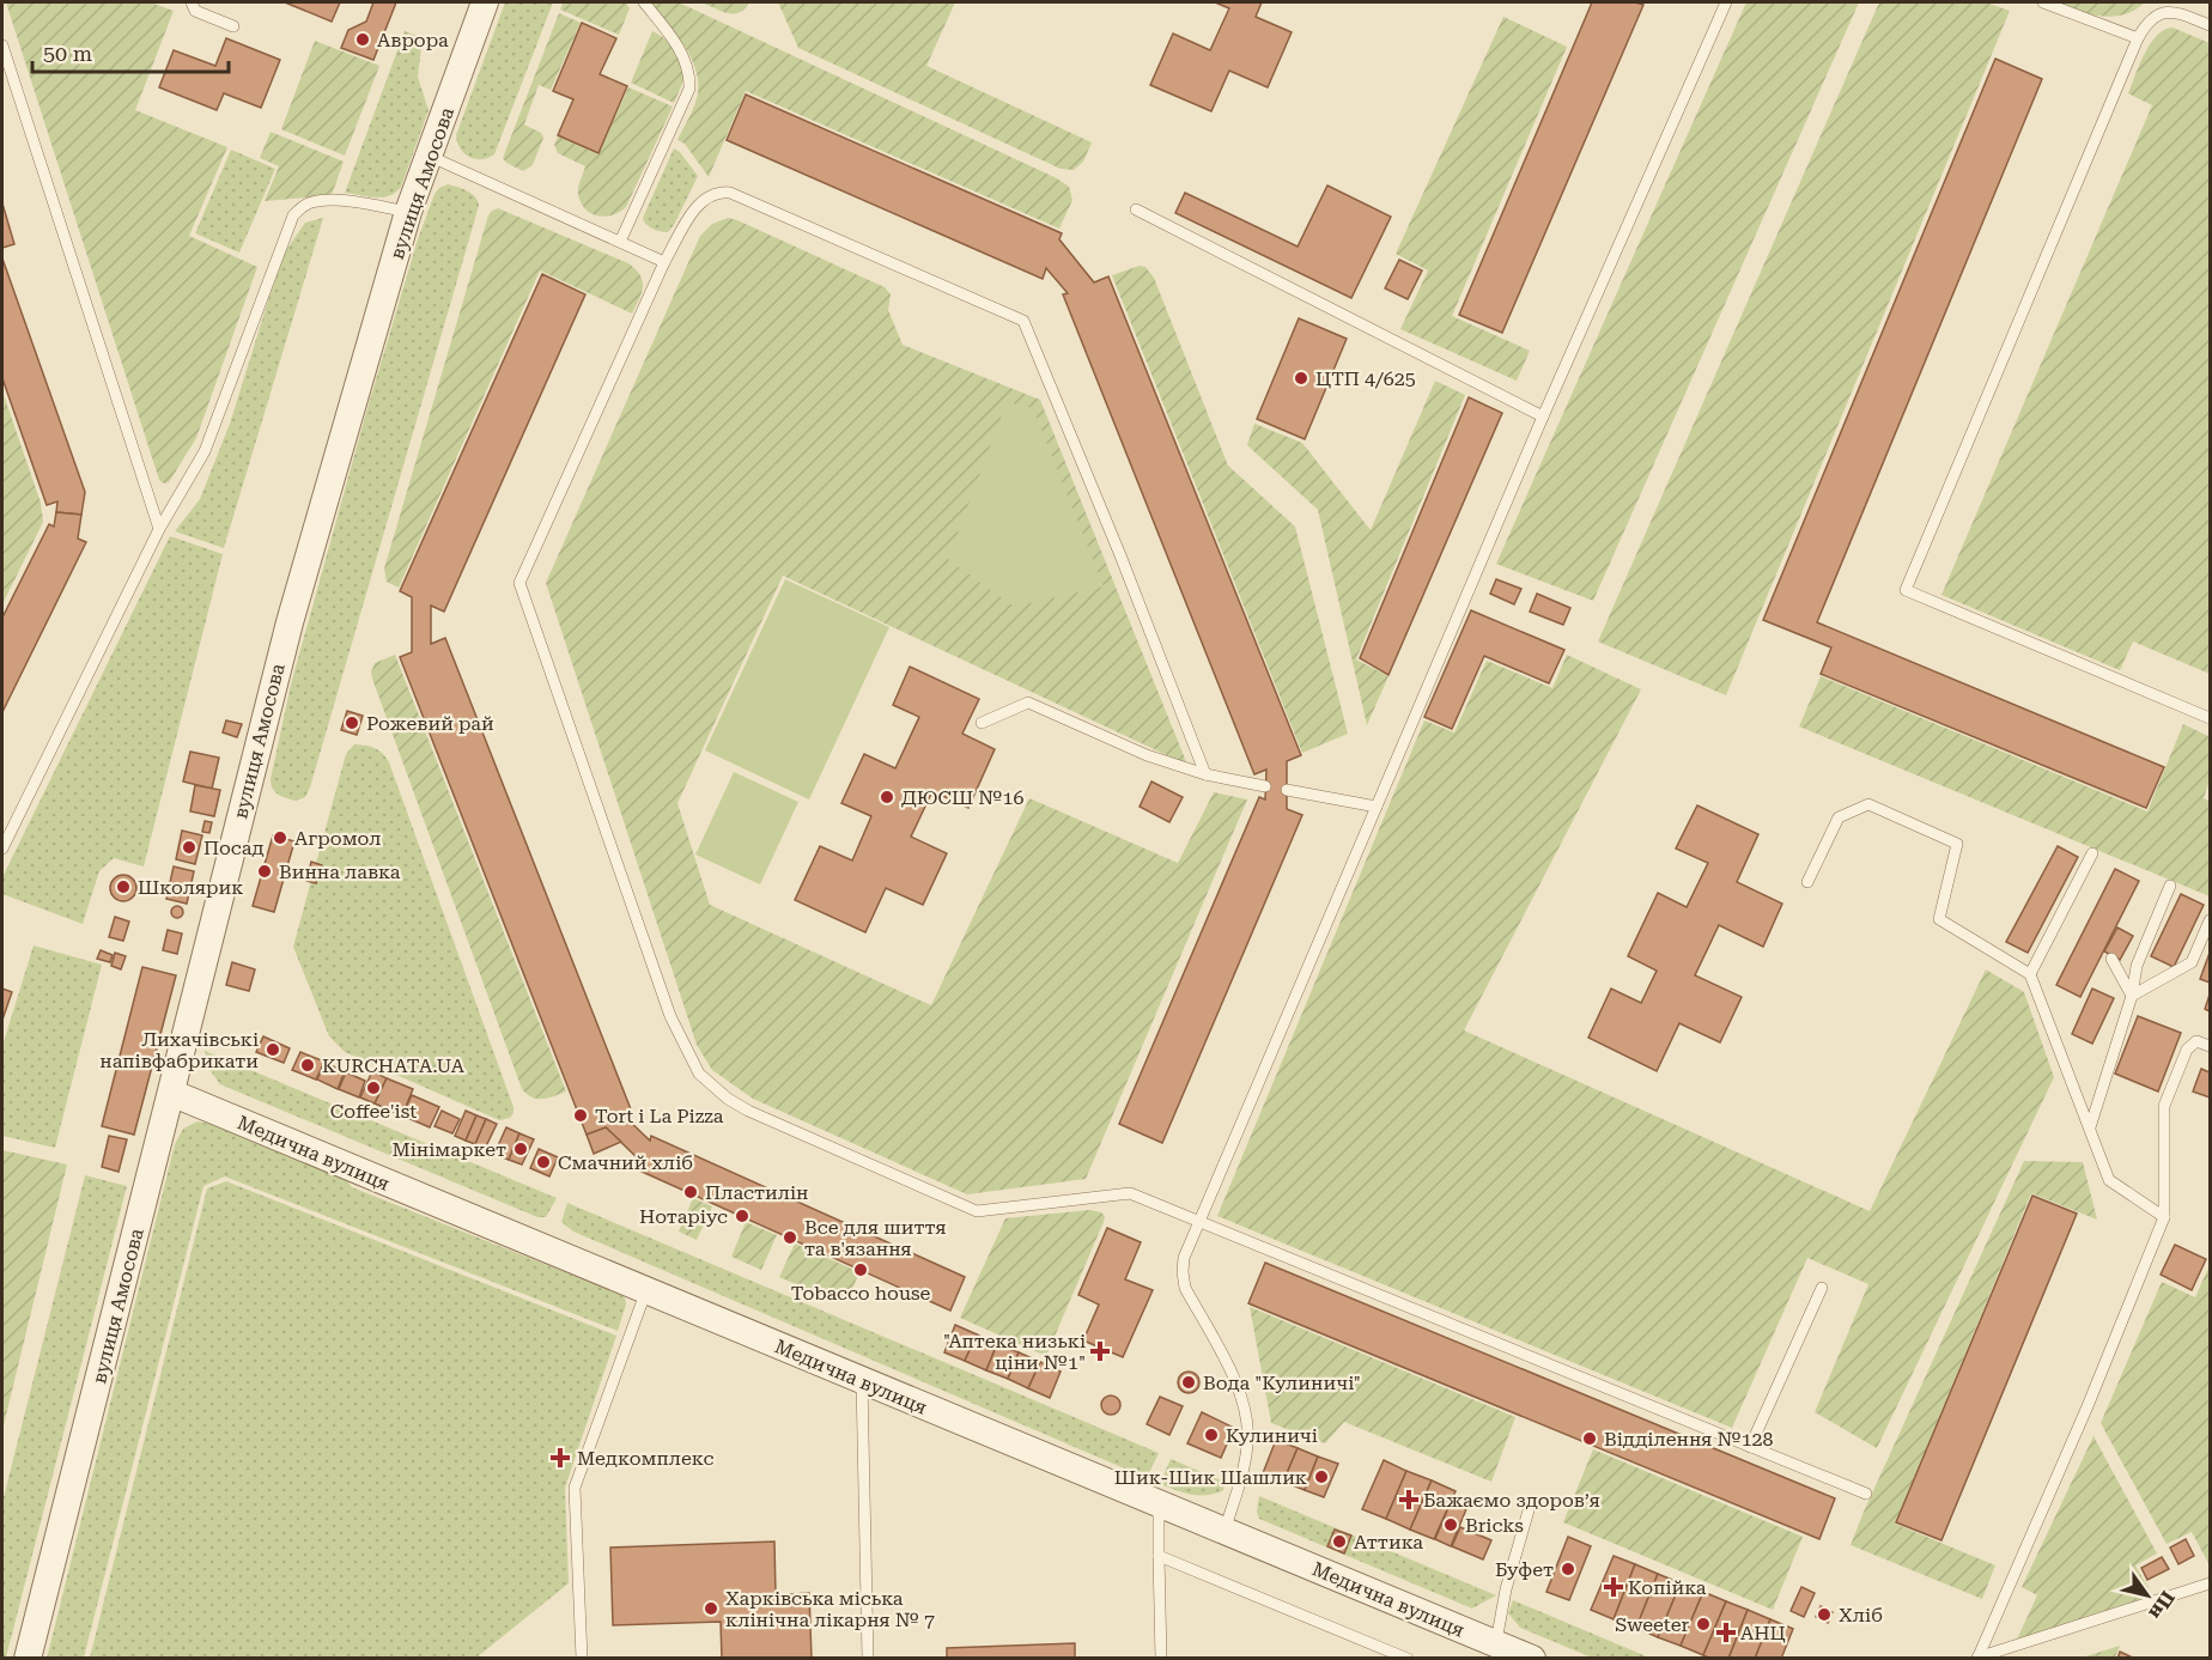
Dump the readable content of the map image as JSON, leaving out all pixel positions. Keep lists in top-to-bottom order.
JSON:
{
  "streets": {
    "street": ["вулиця Амосова", "Медична вулиця"]
  },
  "crossings": [
    ["вулиця Амосова", "Медична вулиця"]
  ],
  "places": {
    "other": [
      "Аврора",
      "ЦТП 4/625",
      "Рожевий рай",
      "ДЮСШ №16",
      "Агромол",
      "Посад",
      "Винна лавка",
      "Школярик",
      "Лихачівські напівфабрикати",
      "KURCHATA.UA",
      "Coffee'ist",
      "Tort i La Pizza",
      "Мінімаркет",
      "Смачний хліб",
      "Пластилін",
      "Нотаріус",
      "Все для шиття та в'язання",
      "Tobacco house",
      "Вода \"Кулиничі\"",
      "Кулиничі",
      "Відділення №128",
      "Шик-Шик Шашлик",
      "Bricks",
      "Аттика",
      "Буфет",
      "Харківська міська клінічна лікарня № 7",
      "Хліб",
      "Sweeter"
    ],
    "health": [
      "\"Аптека низькі ціни №1\"",
      "Медкомплекс",
      "Бажаємо здоровʼя",
      "Копійка",
      "АНЦ"
    ]
  },
  "scale_bar": "50 m",
  "north": "bottom right"
}
